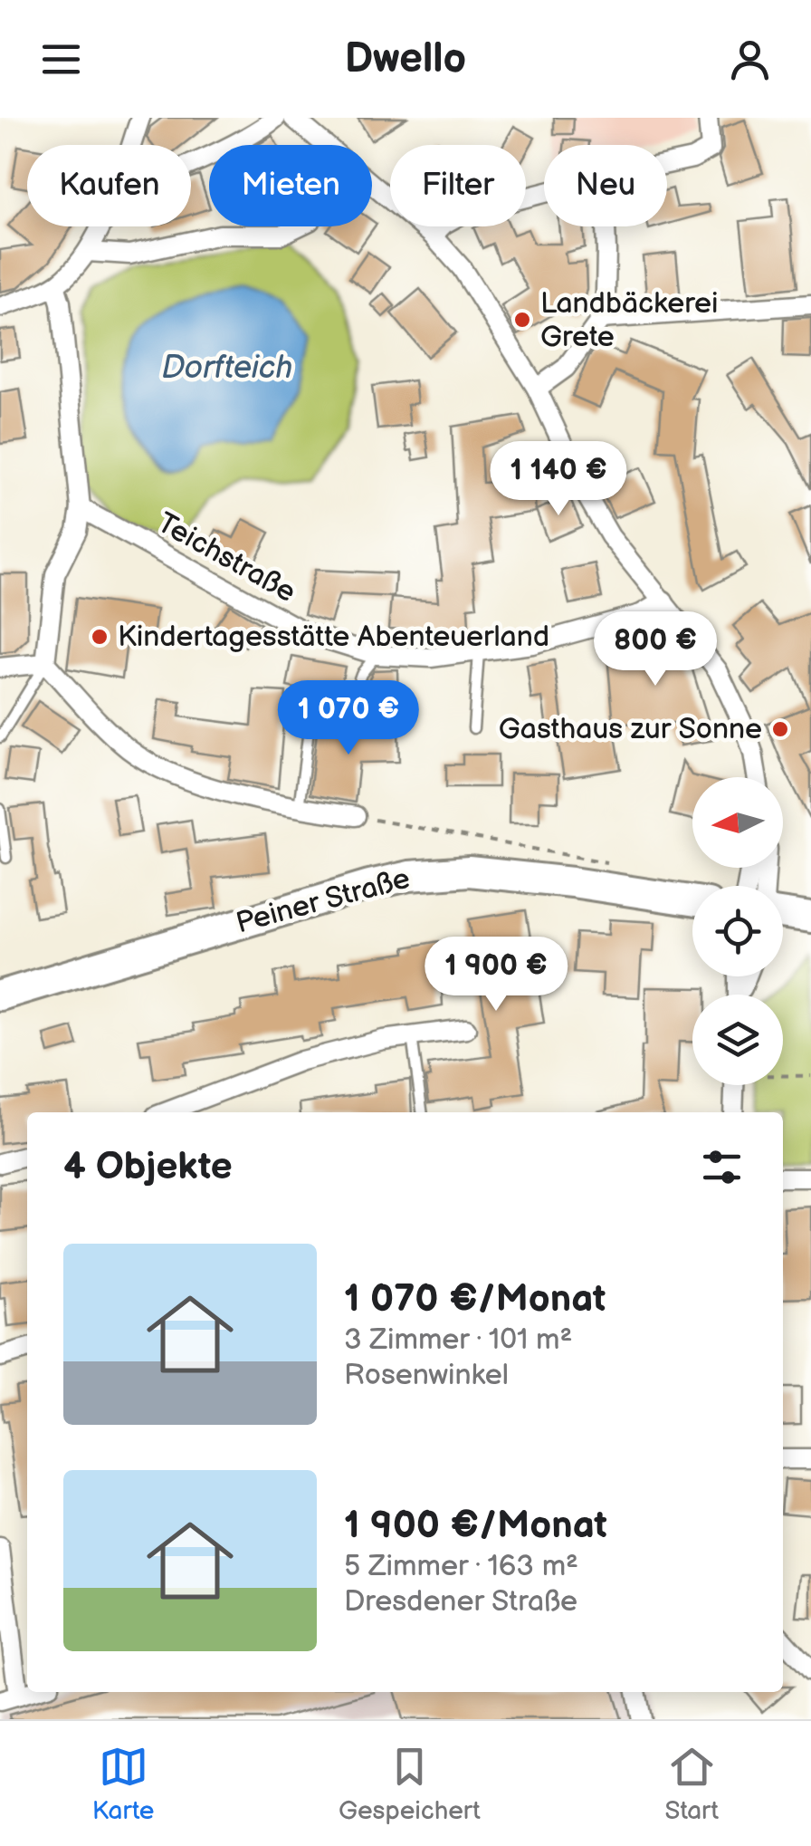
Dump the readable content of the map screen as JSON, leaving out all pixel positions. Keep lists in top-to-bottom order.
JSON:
{
  "streets": {
    "main road": ["Peiner Straße"],
    "street": ["Teichstraße"]
  },
  "water": ["Dorfteich"],
  "places": ["Landbäckerei Grete", "Kindertagesstätte Abenteuerland", "Gasthaus zur Sonne"],
  "north": "left",
  "page": {
    "header": "Dwello",
    "chip": [
      "Kaufen",
      "Mieten",
      "Filter",
      "Neu"
    ],
    "price": [
      "1 140 €",
      "800 €",
      "1 070 €",
      "1 900 €"
    ],
    "heading": "4 Objekte",
    "list": [
      {
        "name": "1 070 €/Monat",
        "note": "3 Zimmer · 101 m² · Rosenwinkel"
      },
      {
        "name": "1 900 €/Monat",
        "note": "5 Zimmer · 163 m² · Dresdener Straße"
      }
    ],
    "tabs": ["Karte", "Gespeichert", "Start"]
  }
}
